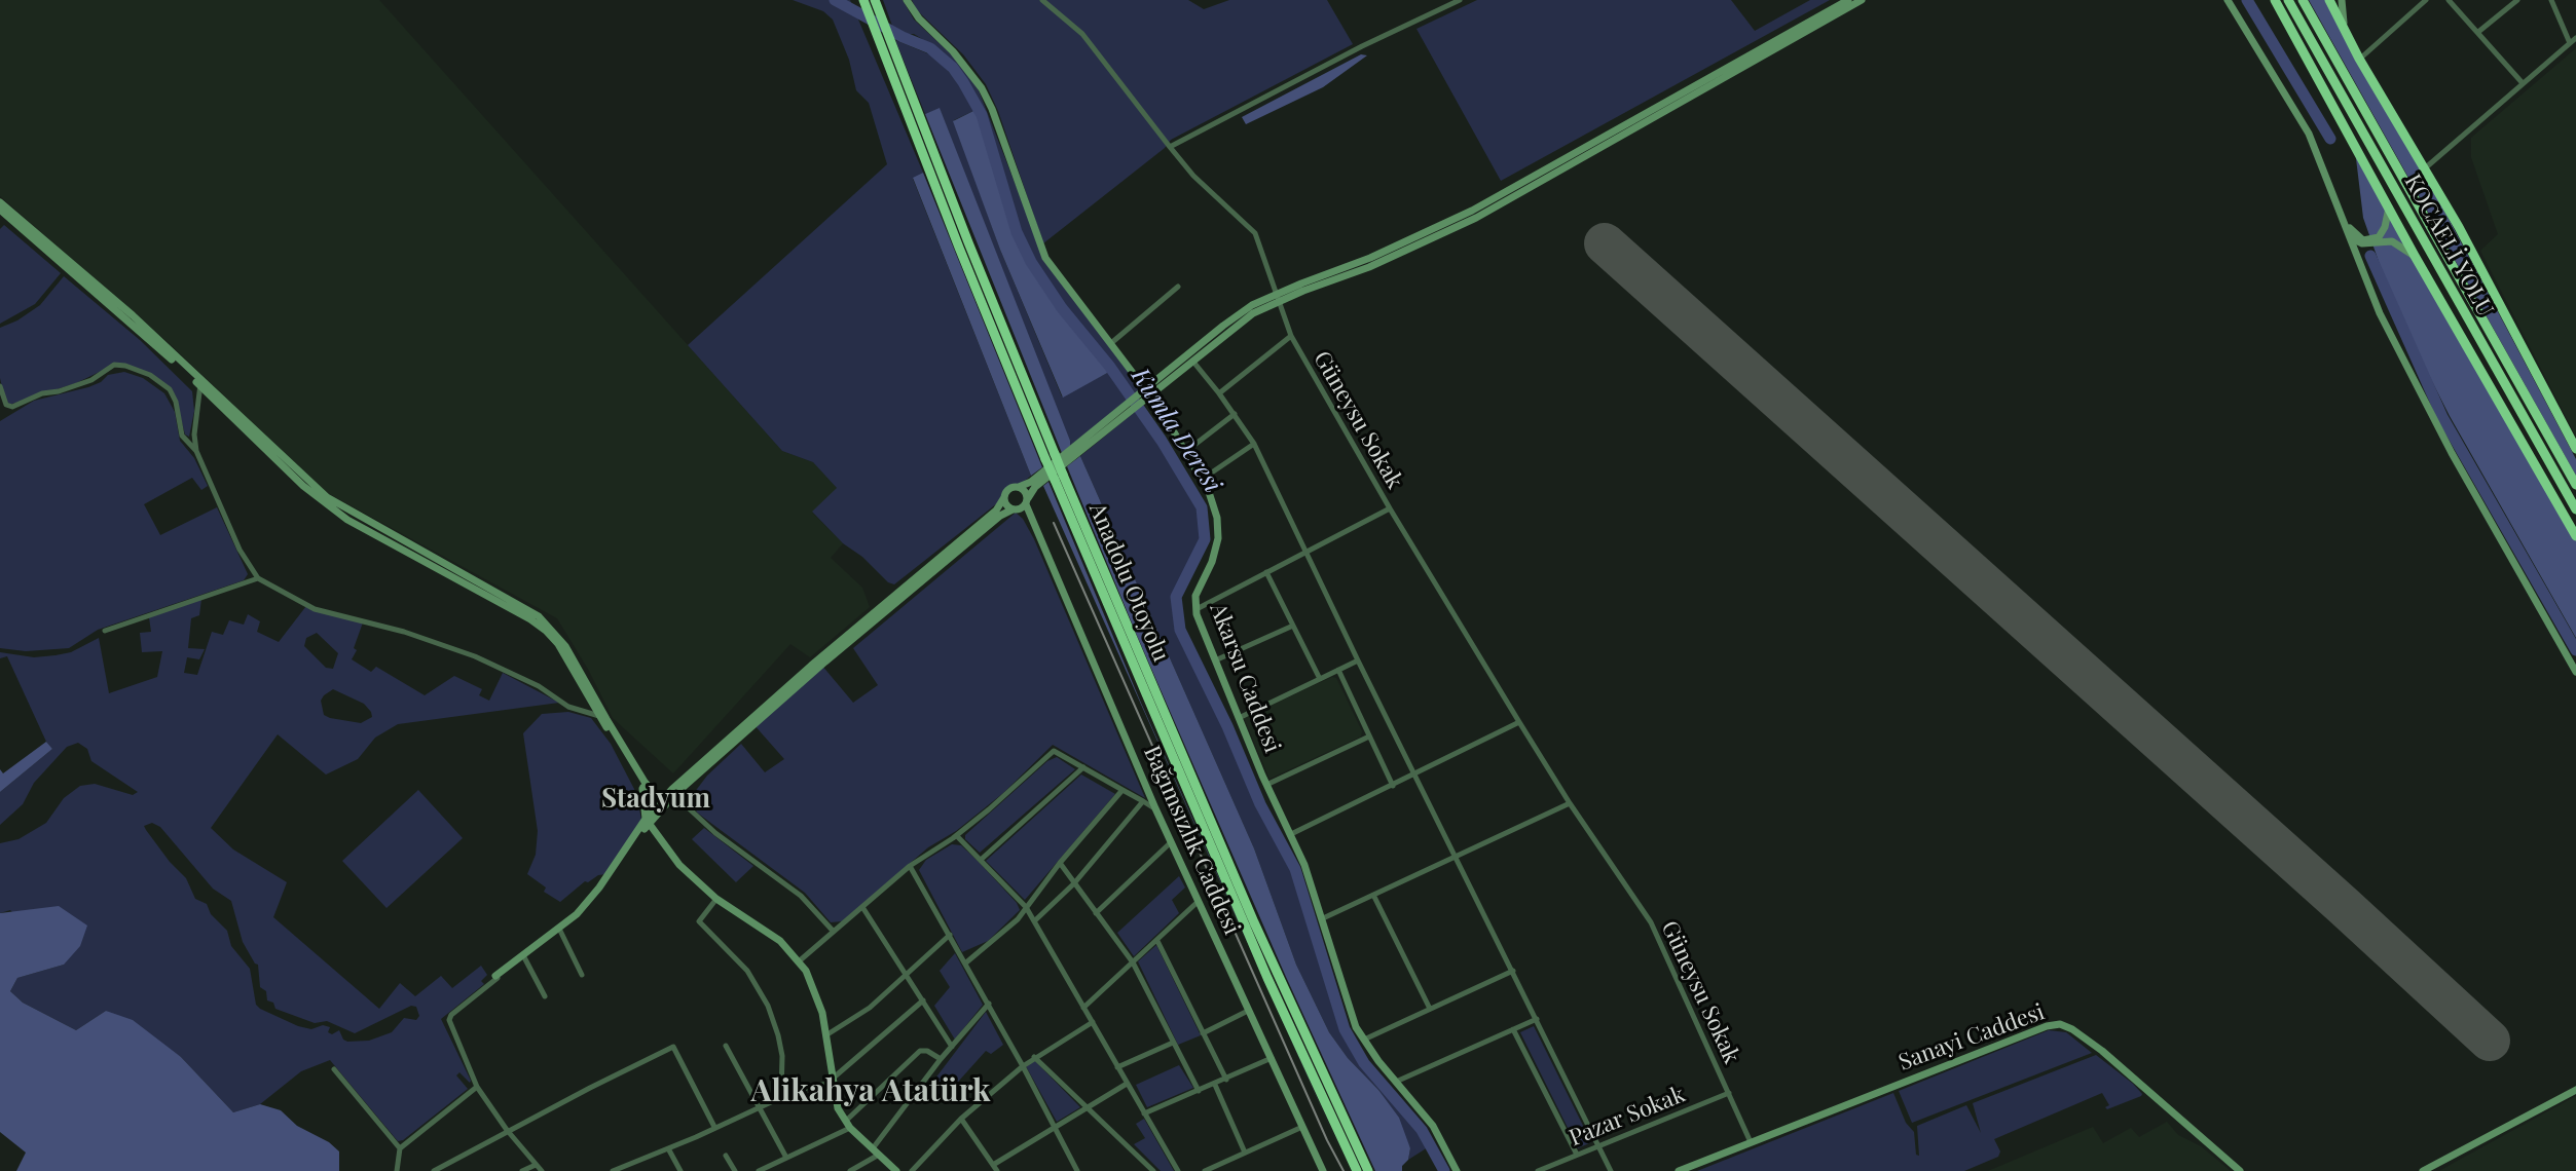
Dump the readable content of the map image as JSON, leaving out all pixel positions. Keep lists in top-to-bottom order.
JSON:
{
  "streets": {
    "highway": ["KOCAELİ YOLU", "Anadolu Otoyolu"],
    "main road": ["Akarsu Caddesi", "Bağımsızlık Caddesi", "Sanayi Caddesi"],
    "street": ["Güneysu Sokak", "Pazar Sokak"]
  },
  "crossings": [
    ["Güneysu Sokak", "Sanayi Caddesi"],
    ["Güneysu Sokak", "Pazar Sokak"]
  ],
  "districts": ["Stadyum", "Alikahya Atatürk"],
  "water": ["Kumla Deresi"]
}
